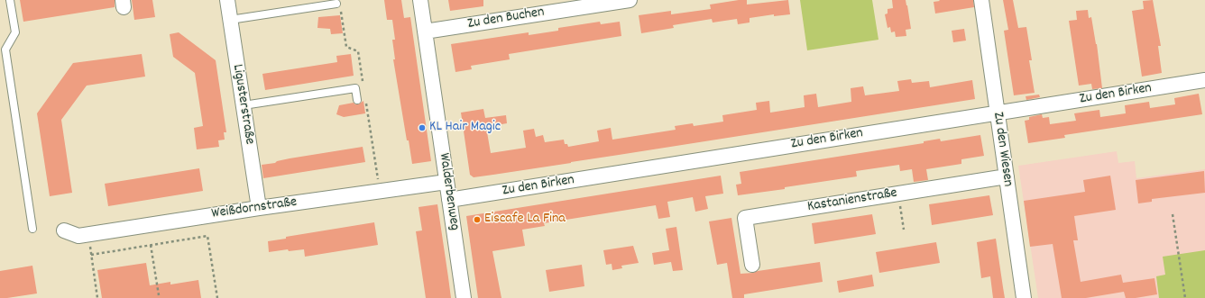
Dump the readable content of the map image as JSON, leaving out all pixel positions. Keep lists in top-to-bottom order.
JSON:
{
  "streets": {
    "street": [
      "Zu den Buchen",
      "Zu den Birken",
      "Ligusterstraße",
      "Zu den Wiesen",
      "Walderbenweg",
      "Kastanienstraße",
      "Weißdornstraße"
    ]
  },
  "crossings": [
    ["Zu den Buchen", "Walderbenweg"],
    ["Zu den Birken", "Zu den Wiesen"],
    ["Zu den Birken", "Walderbenweg"],
    ["Ligusterstraße", "Weißdornstraße"],
    ["Zu den Wiesen", "Kastanienstraße"],
    ["Walderbenweg", "Weißdornstraße"]
  ],
  "places": ["KL Hair Magic", "Eiscafe La Fina"]
}
